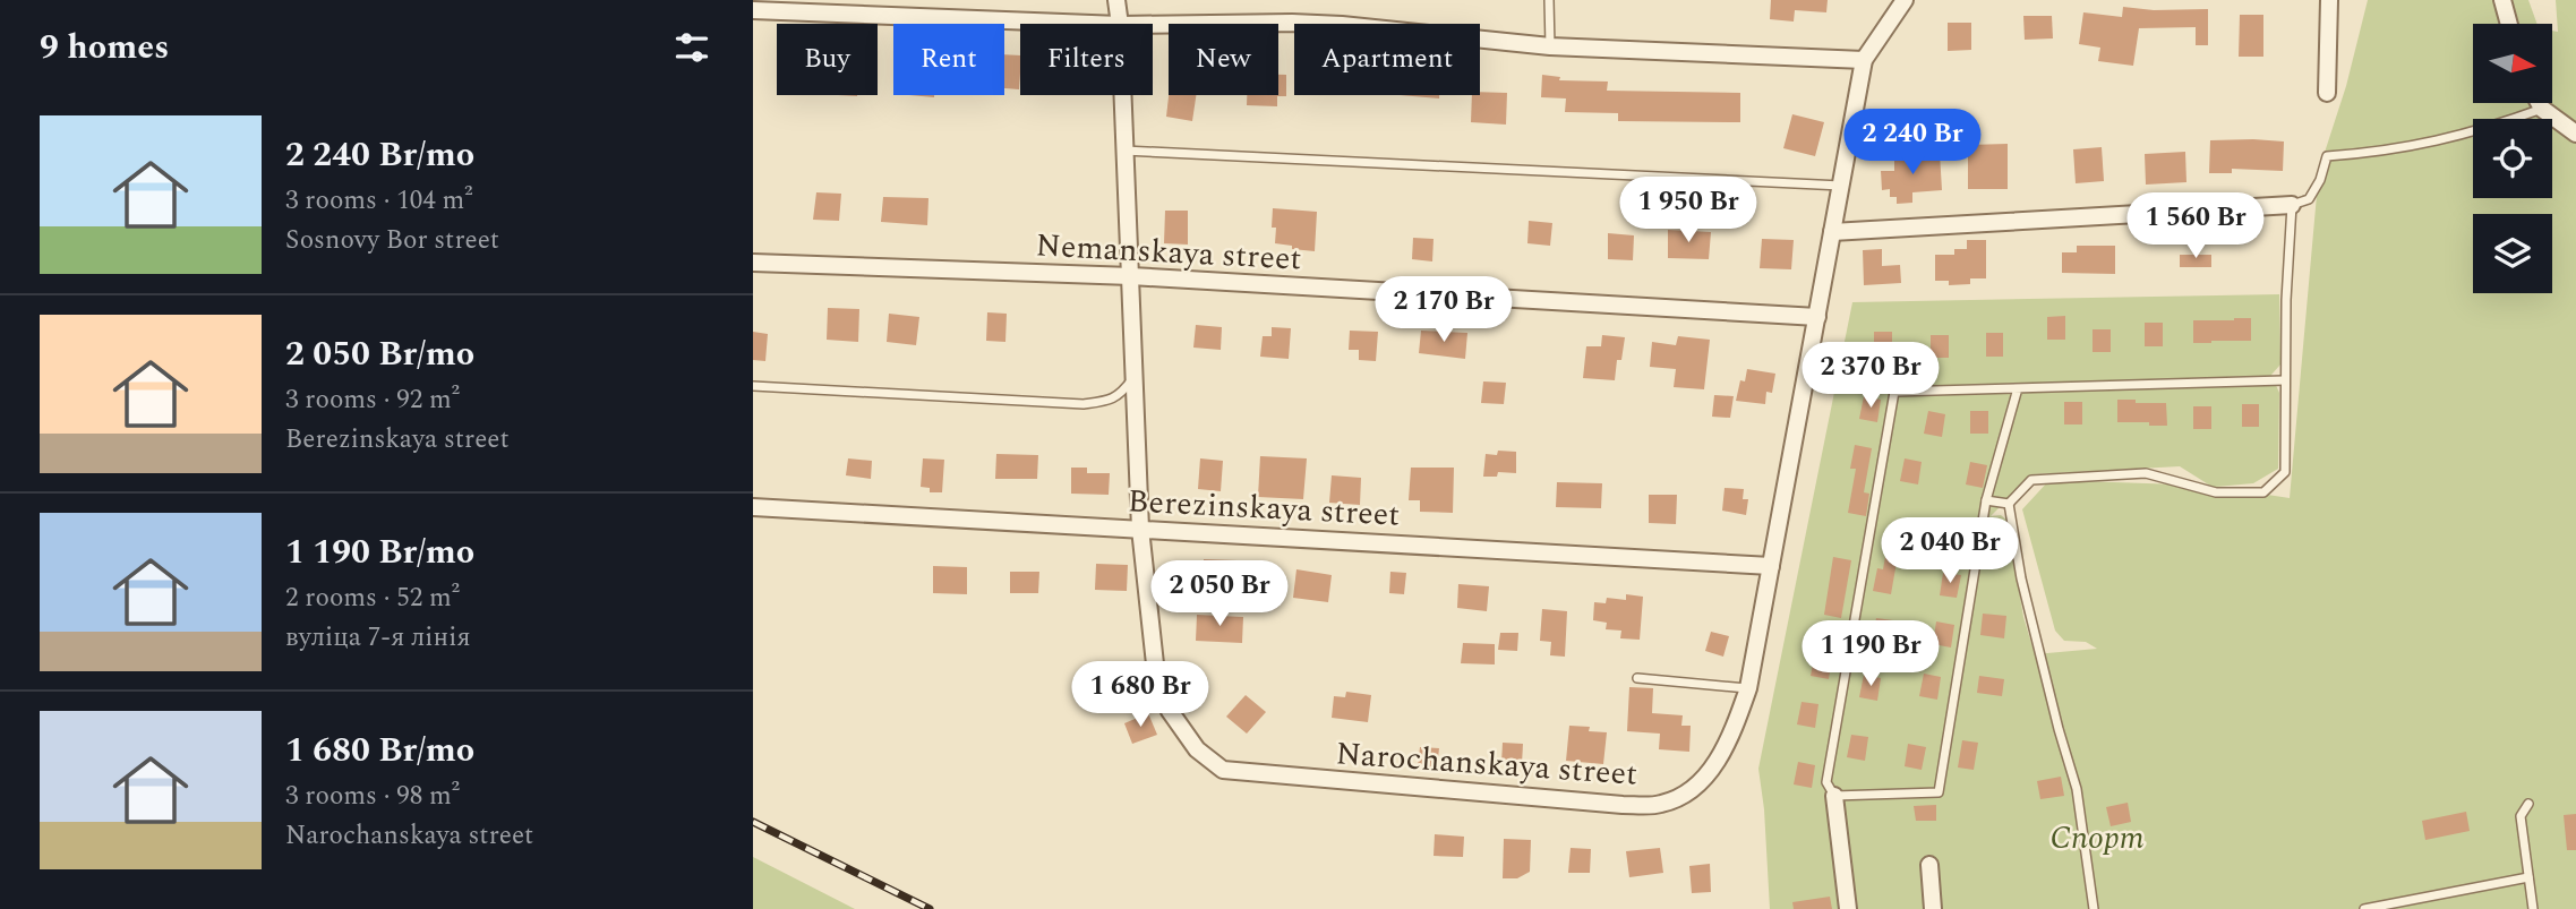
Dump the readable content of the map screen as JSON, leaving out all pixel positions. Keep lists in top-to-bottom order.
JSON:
{
  "streets": {
    "street": ["Nemanskaya street", "Berezinskaya street", "Narochanskaya street"]
  },
  "crossings": [
    ["Nemanskaya street", "Narochanskaya street"],
    ["Berezinskaya street", "Narochanskaya street"]
  ],
  "parks": ["Спорт"],
  "north": "right",
  "page": {
    "heading": "9 homes",
    "chip": [
      "Buy",
      "Rent",
      "Filters",
      "New",
      "Apartment"
    ],
    "list": [
      {
        "name": "2 240 Br/mo",
        "note": "3 rooms · 104 m² · Sosnovy Bor street"
      },
      {
        "name": "2 050 Br/mo",
        "note": "3 rooms · 92 m² · Berezinskaya street"
      },
      {
        "name": "1 190 Br/mo",
        "note": "2 rooms · 52 m² · вуліца 7-я лінія"
      },
      {
        "name": "1 680 Br/mo",
        "note": "3 rooms · 98 m² · Narochanskaya street"
      }
    ],
    "price": [
      "2 240 Br",
      "1 950 Br",
      "1 560 Br",
      "2 170 Br",
      "2 370 Br",
      "2 040 Br",
      "2 050 Br",
      "1 190 Br",
      "1 680 Br"
    ]
  }
}
